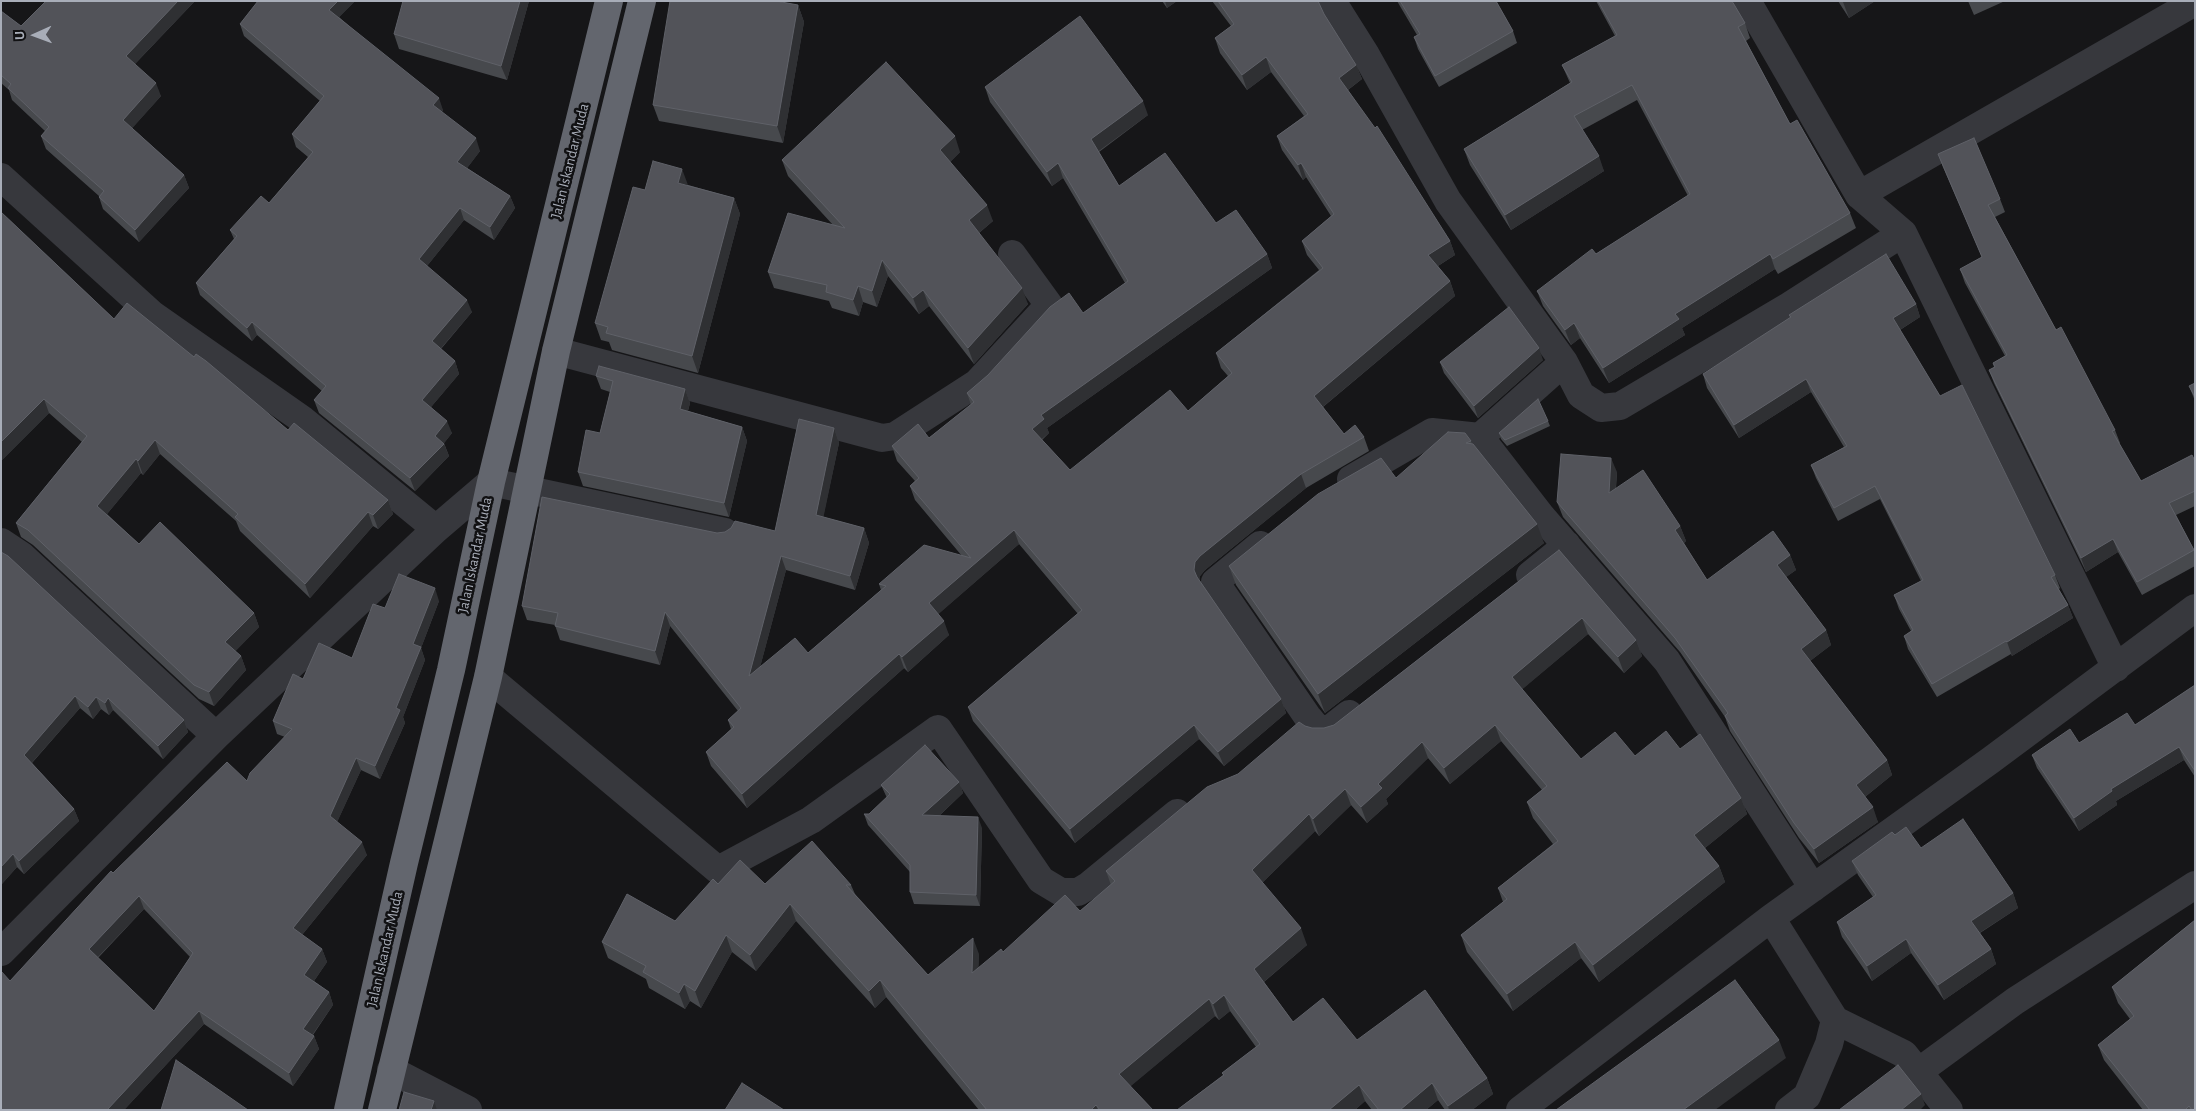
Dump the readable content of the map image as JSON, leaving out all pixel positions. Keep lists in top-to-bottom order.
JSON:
{
  "streets": {
    "highway": ["Jalan Iskandar Muda"]
  },
  "north": "left"
}
